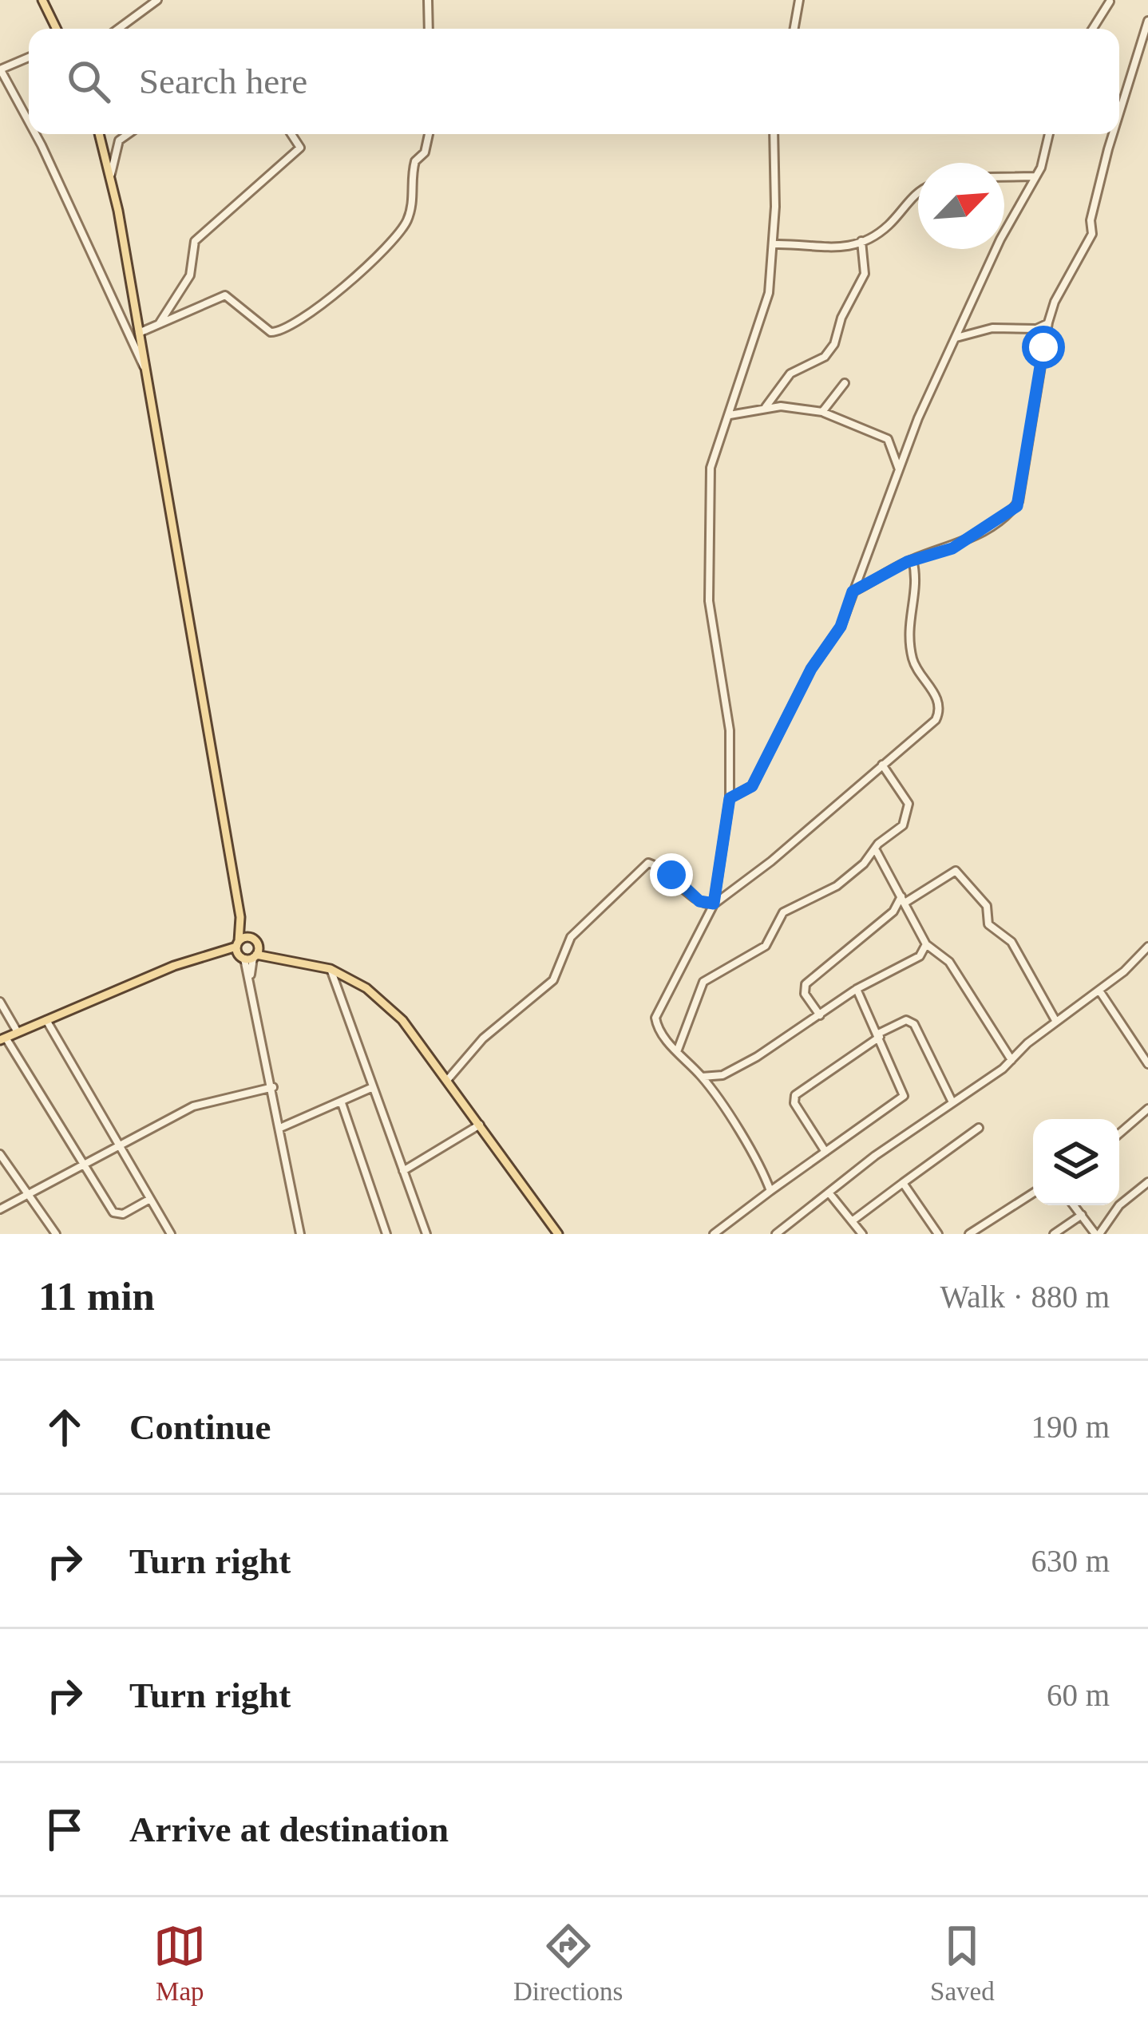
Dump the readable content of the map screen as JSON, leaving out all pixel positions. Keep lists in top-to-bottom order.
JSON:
{
  "north": "top right",
  "page": {
    "search": "Search here",
    "heading": ["11 min", "Walk · 880 m"],
    "list": [
      ["Continue", "190 m"],
      ["Turn right", "630 m"],
      ["Turn right", "60 m"],
      "Arrive at destination"
    ],
    "nav": ["Map", "Directions", "Saved"]
  }
}
